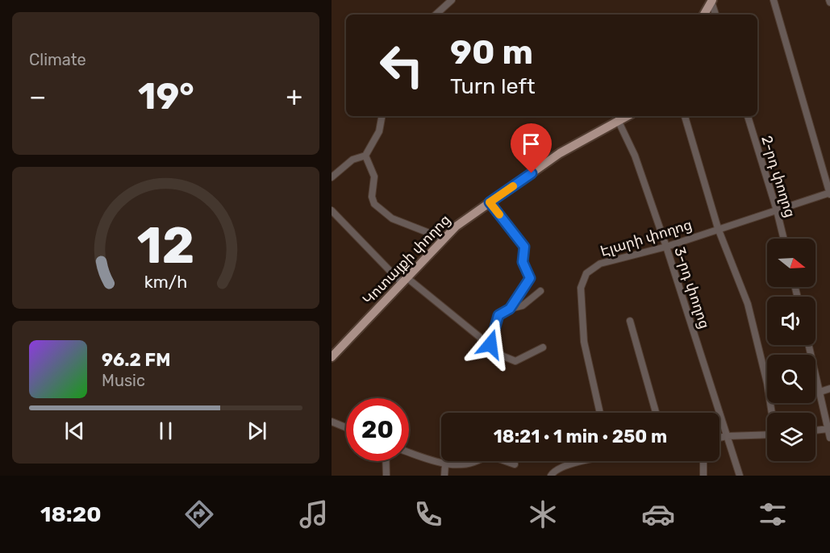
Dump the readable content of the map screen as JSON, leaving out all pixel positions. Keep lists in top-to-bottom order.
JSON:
{
  "streets": {
    "main road": ["Կոտայքի փողոց"],
    "street": ["2-րդ փողոց", "Էլարի փողոց", "3-րդ փողոց"]
  },
  "crossings": [
    ["2-րդ փողոց", "Էլարի փողոց"],
    ["Էլարի փողոց", "3-րդ փողոց"],
    ["Կոտայքի փողոց", "3-րդ փողոց"]
  ],
  "north": "right",
  "page": {
    "tile": "Climate",
    "turn": ["90 m", "Turn left"],
    "heat": ["−", "19°", "+"],
    "song": ["96.2 FM", "Music"],
    "limit": "20",
    "trip": "18:21 · 1 min · 250 m",
    "tabs": "18:20",
    "gauge": ["12", "km/h"]
  }
}
